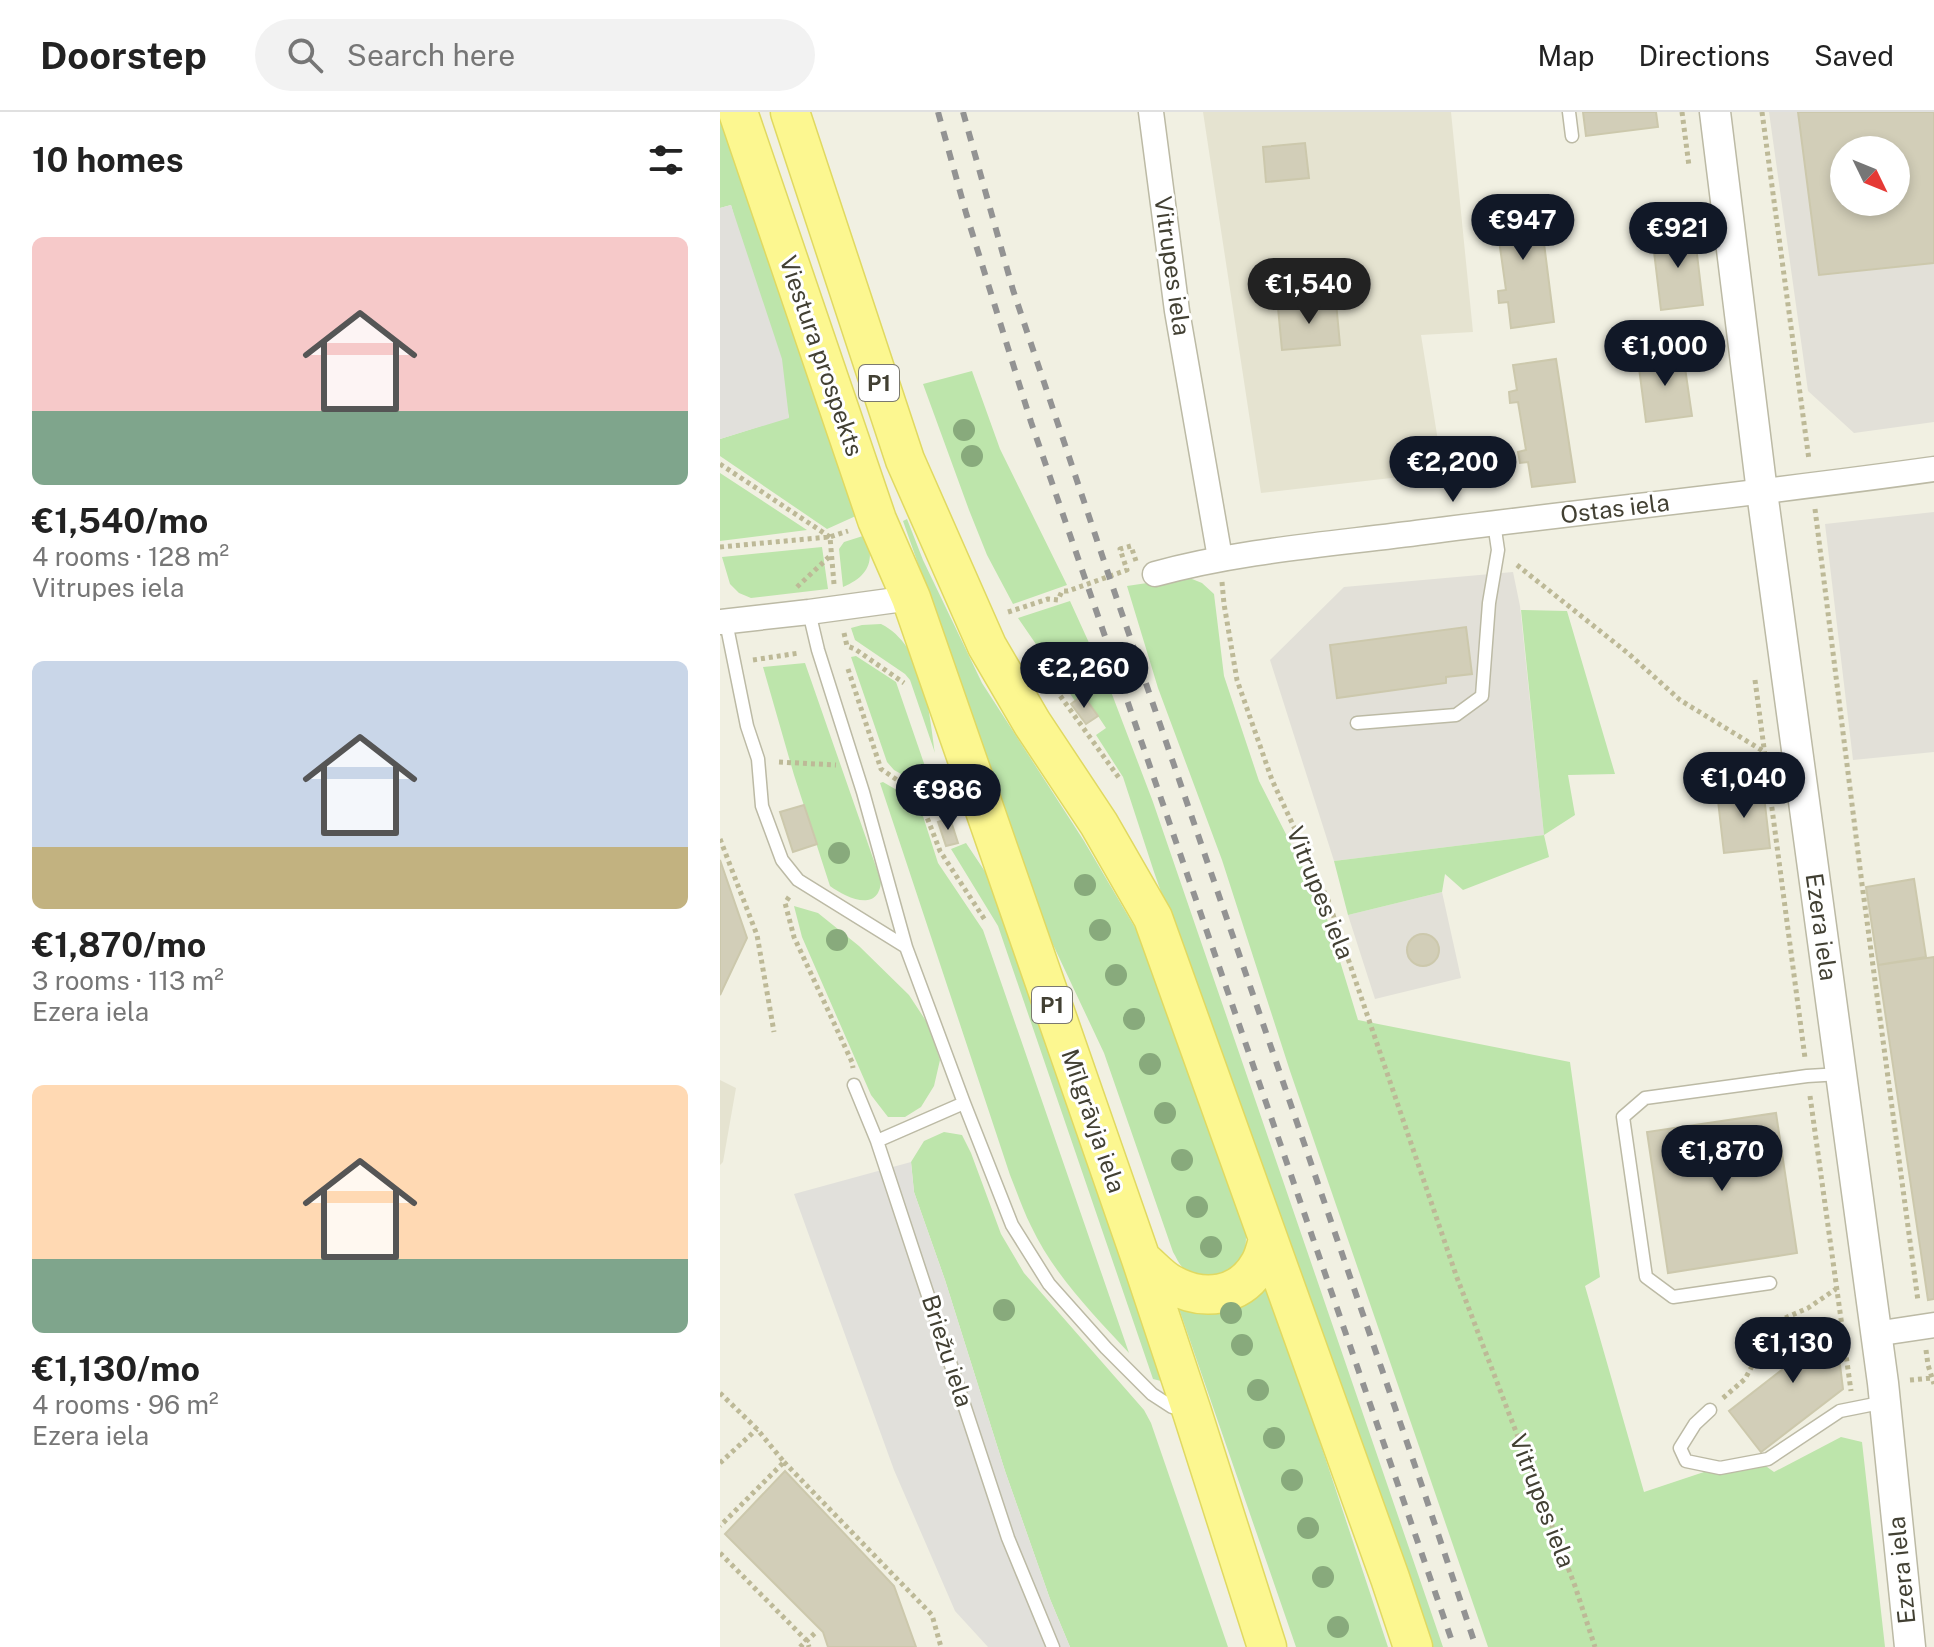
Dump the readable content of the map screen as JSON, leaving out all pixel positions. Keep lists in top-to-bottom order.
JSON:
{
  "streets": {
    "main road": ["Viestura prospekts", "P1", "Mīlgrāvja iela"],
    "street": ["Vitrupes iela", "Ostas iela", "Ezera iela"],
    "lane": ["Briežu iela"]
  },
  "crossings": [
    ["Vitrupes iela", "Ostas iela"],
    ["Viestura prospekts", "P1"],
    ["Viestura prospekts", "Mīlgrāvja iela"],
    ["Ostas iela", "Ezera iela"]
  ],
  "north": "bottom right",
  "page": {
    "header": "Doorstep",
    "search": "Search here",
    "nav": ["Map", "Directions", "Saved"],
    "heading": "10 homes",
    "price": [
      "€947",
      "€921",
      "€1,540",
      "€1,000",
      "€2,200",
      "€2,260",
      "€1,040",
      "€986",
      "€1,870",
      "€1,130"
    ],
    "list": [
      {
        "name": "€1,540/mo",
        "note": "4 rooms · 128 m² · Vitrupes iela"
      },
      {
        "name": "€1,870/mo",
        "note": "3 rooms · 113 m² · Ezera iela"
      },
      {
        "name": "€1,130/mo",
        "note": "4 rooms · 96 m² · Ezera iela"
      }
    ]
  }
}
